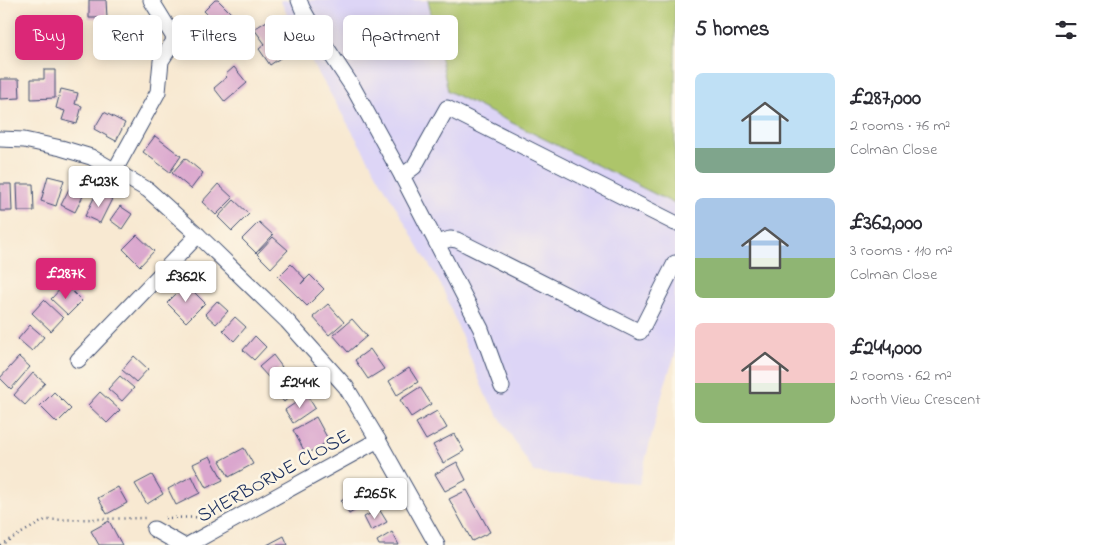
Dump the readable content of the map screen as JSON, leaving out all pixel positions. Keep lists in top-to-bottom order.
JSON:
{
  "streets": {
    "street": ["SHERBORNE CLOSE"]
  },
  "page": {
    "heading": "5 homes",
    "chip": [
      "Buy",
      "Rent",
      "Filters",
      "New",
      "Apartment"
    ],
    "list": [
      {
        "name": "£287,000",
        "note": "2 rooms · 76 m² · Colman Close"
      },
      {
        "name": "£362,000",
        "note": "3 rooms · 110 m² · Colman Close"
      },
      {
        "name": "£244,000",
        "note": "2 rooms · 62 m² · North View Crescent"
      }
    ],
    "price": [
      "£423K",
      "£287K",
      "£362K",
      "£244K",
      "£265K"
    ]
  }
}
